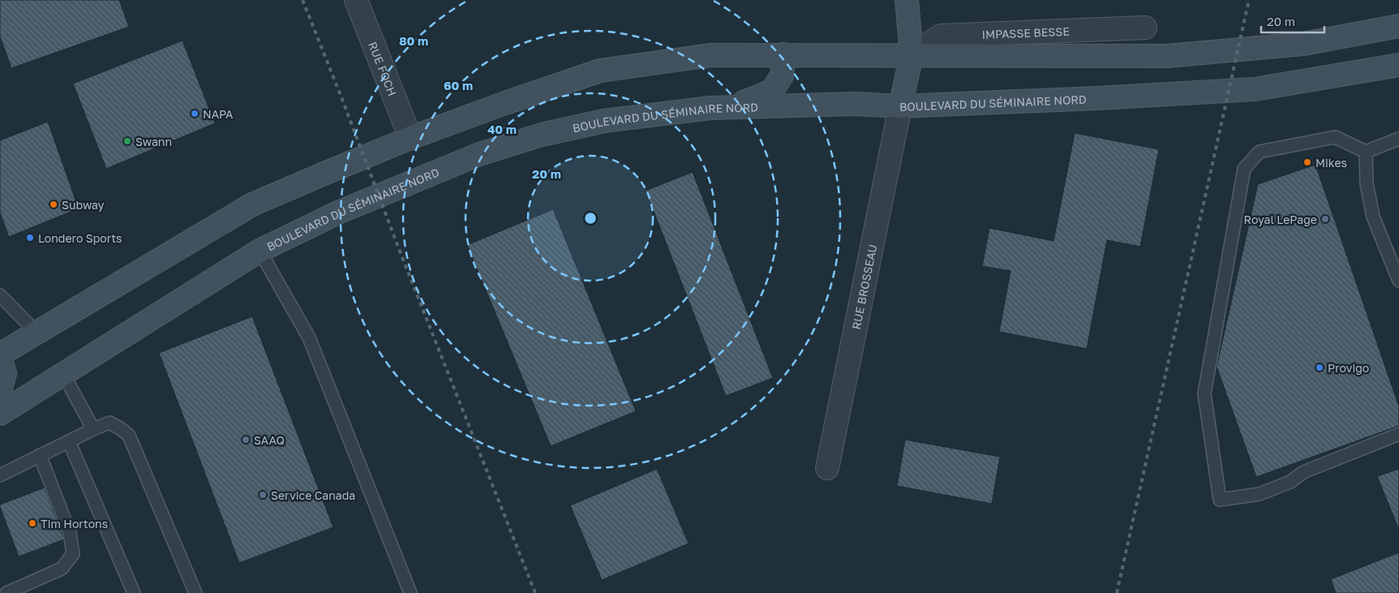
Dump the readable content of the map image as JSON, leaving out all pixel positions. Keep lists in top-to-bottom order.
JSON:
{
  "streets": {
    "main road": ["BOULEVARD DU SÉMINAIRE NORD"],
    "street": ["IMPASSE BESSE", "RUE FOCH", "RUE BROSSEAU"]
  },
  "crossings": [
    ["BOULEVARD DU SÉMINAIRE NORD", "RUE BROSSEAU"]
  ],
  "places": [
    "NAPA",
    "Swann",
    "Mikes",
    "Subway",
    "Royal LePage",
    "Londero Sports",
    "Provigo",
    "SAAQ",
    "Service Canada",
    "Tim Hortons"
  ],
  "scale_bar": "20 m",
  "rings": [
    "80 m",
    "60 m",
    "40 m",
    "20 m"
  ]
}
